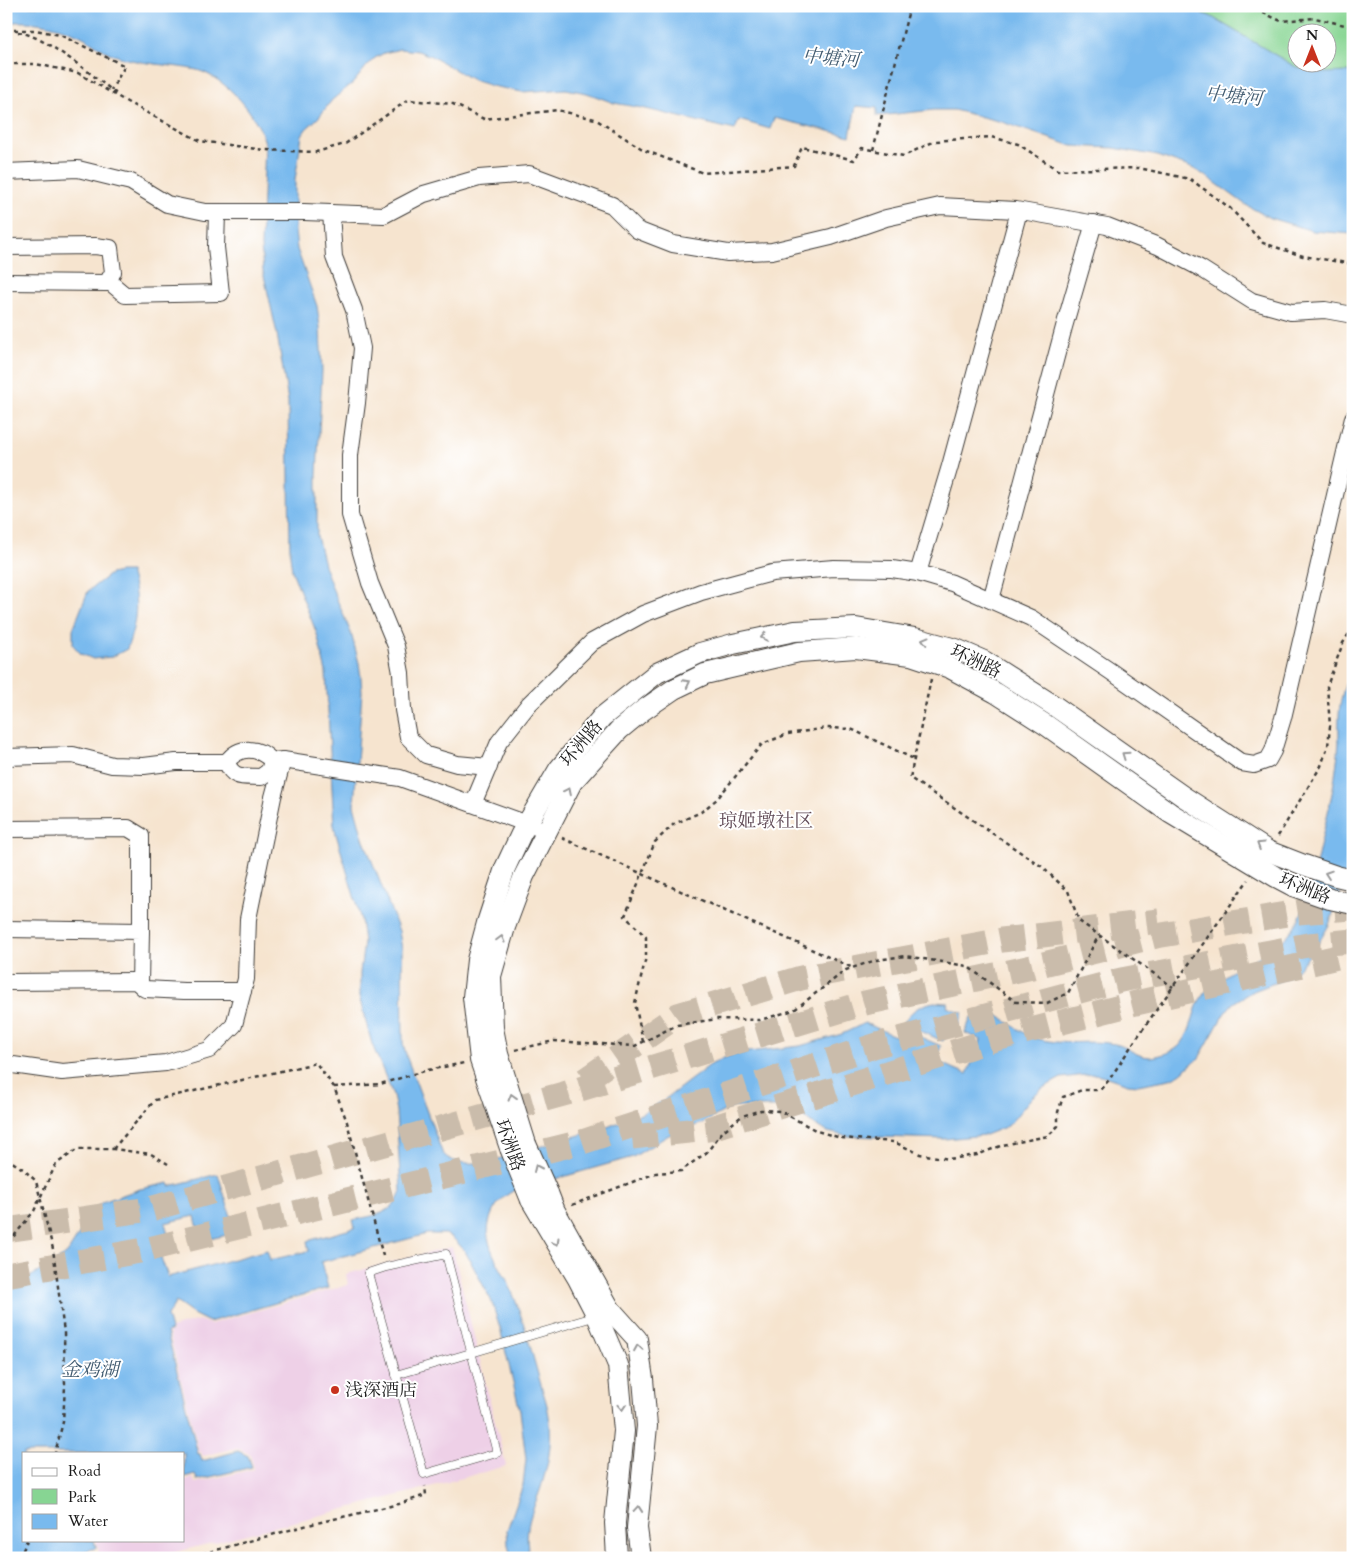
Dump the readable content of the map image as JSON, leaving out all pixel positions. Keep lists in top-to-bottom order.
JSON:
{
  "streets": {
    "street": ["环洲路"]
  },
  "districts": ["琼姬墩社区"],
  "water": ["中塘河", "金鸡湖"],
  "places": ["浅深酒店"],
  "legend": ["Road", "Park", "Water"],
  "north": "top"
}
